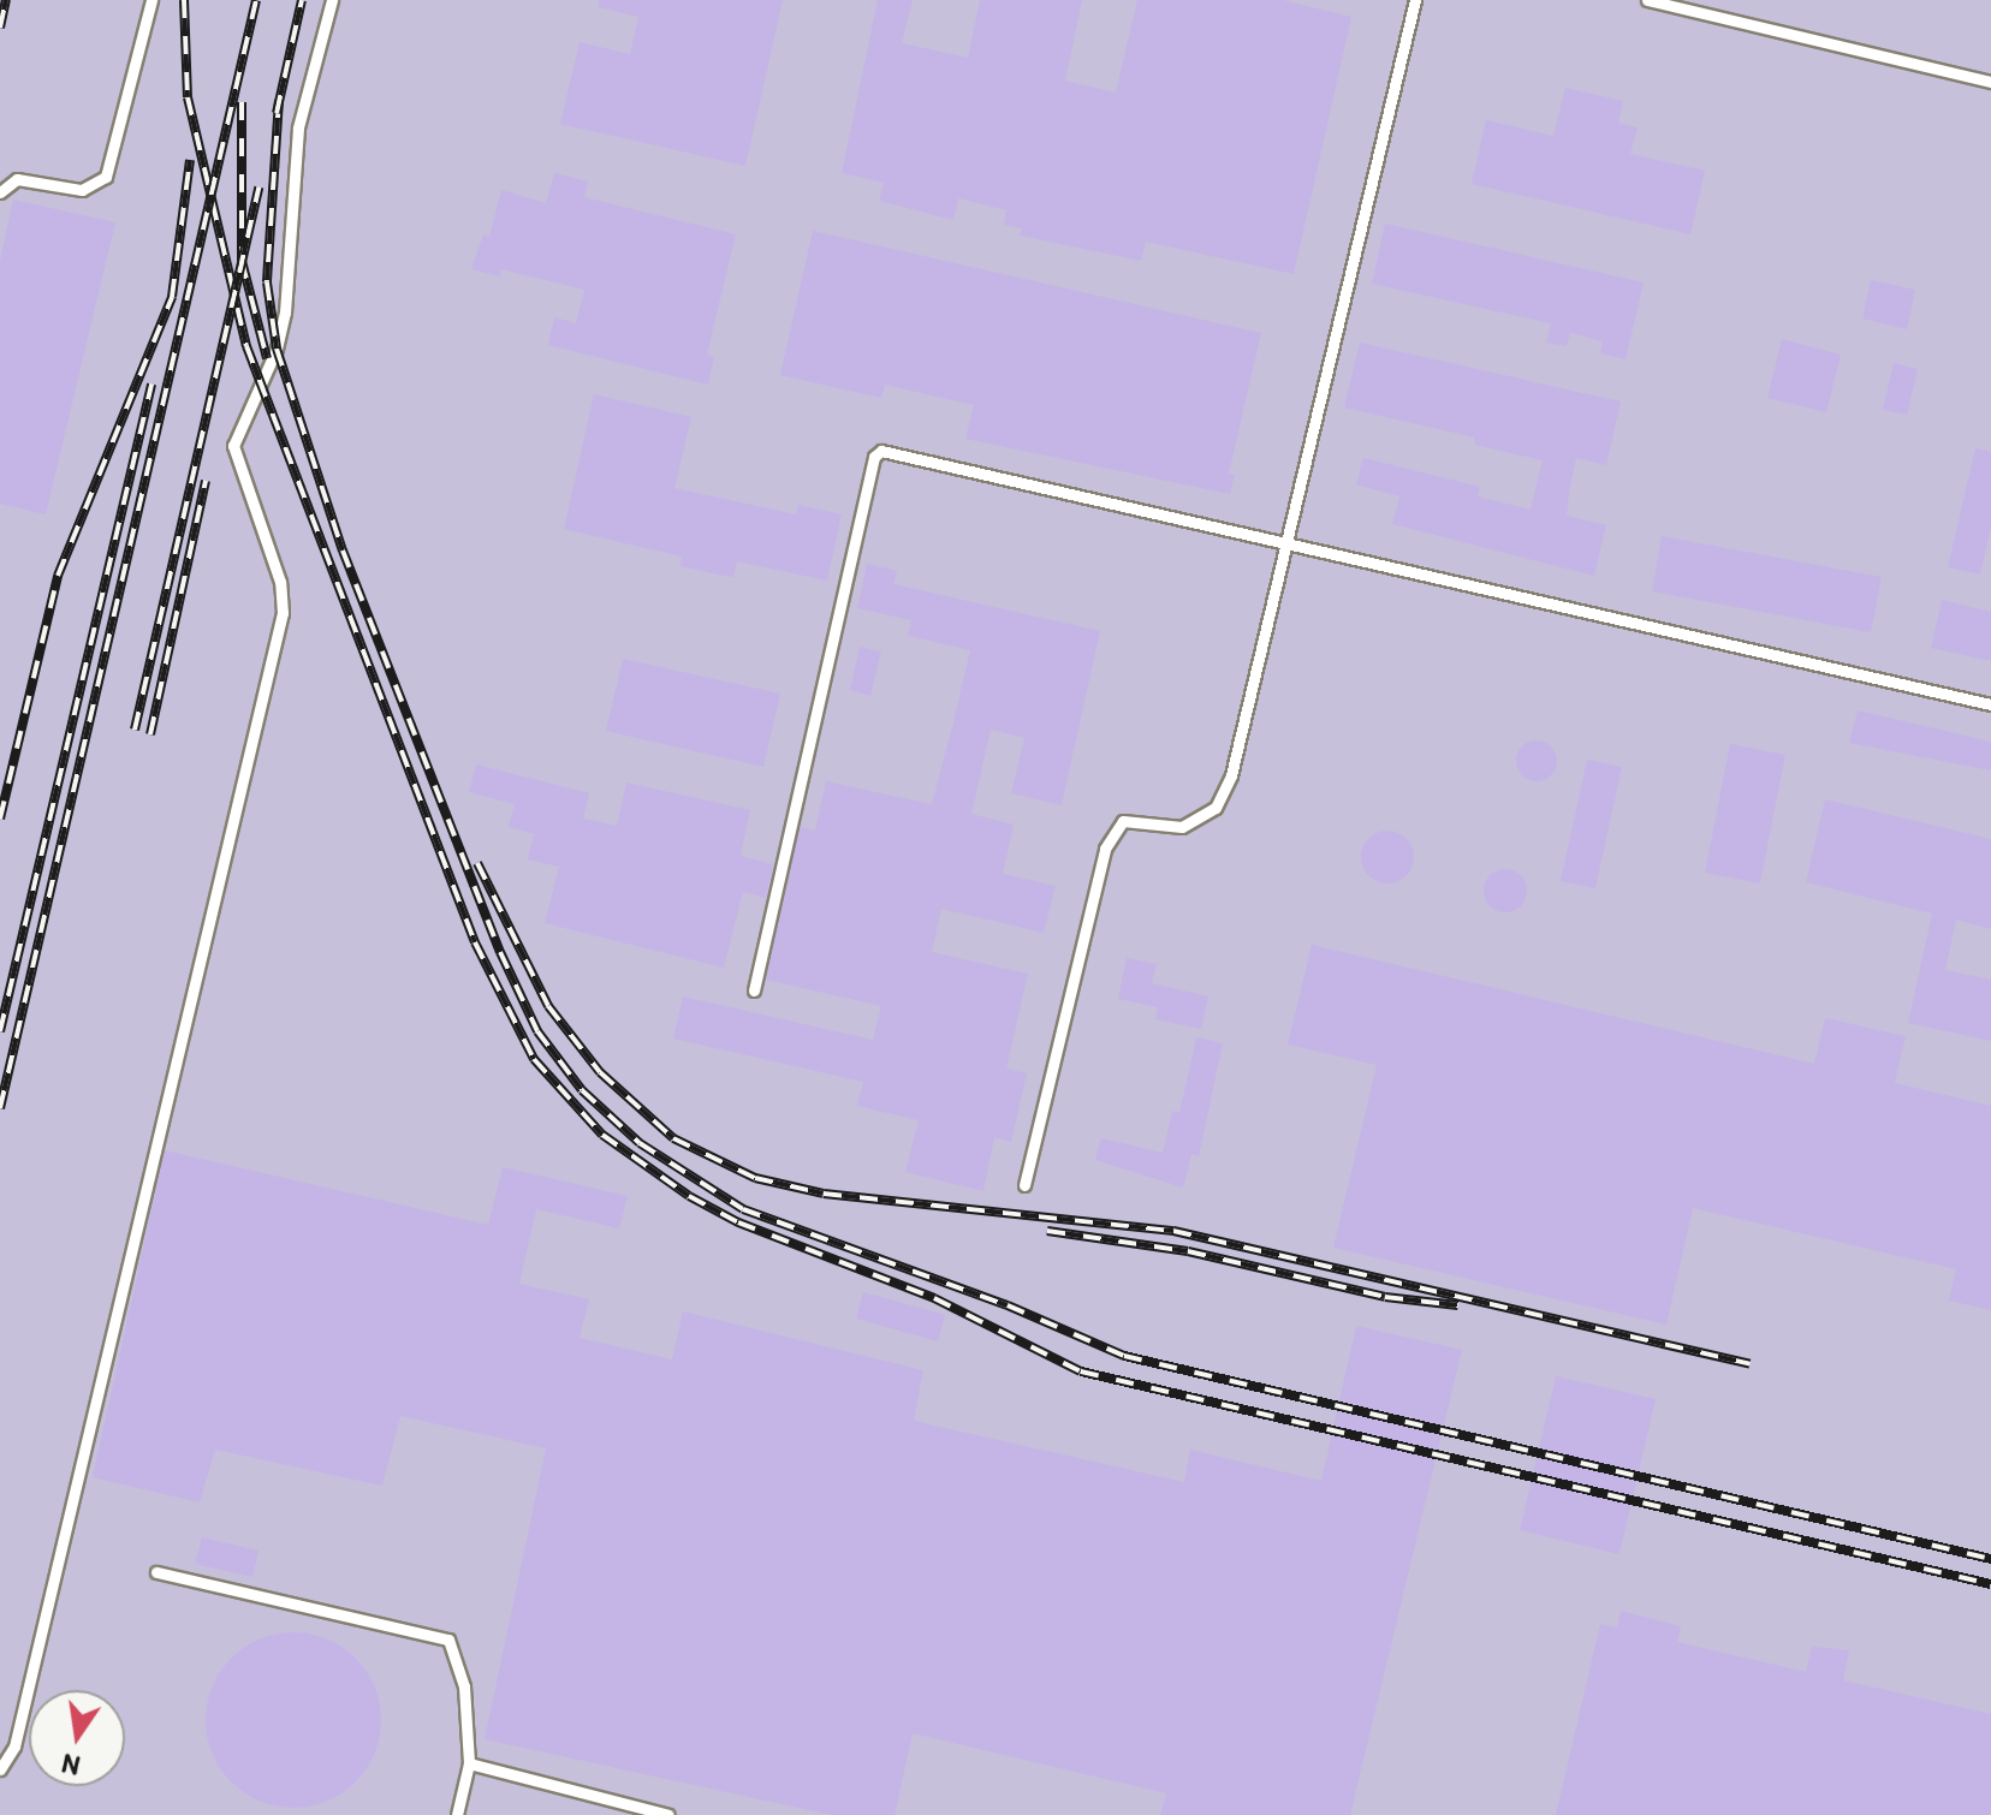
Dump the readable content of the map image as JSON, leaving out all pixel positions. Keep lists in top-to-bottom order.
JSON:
{
  "north": "bottom"
}
